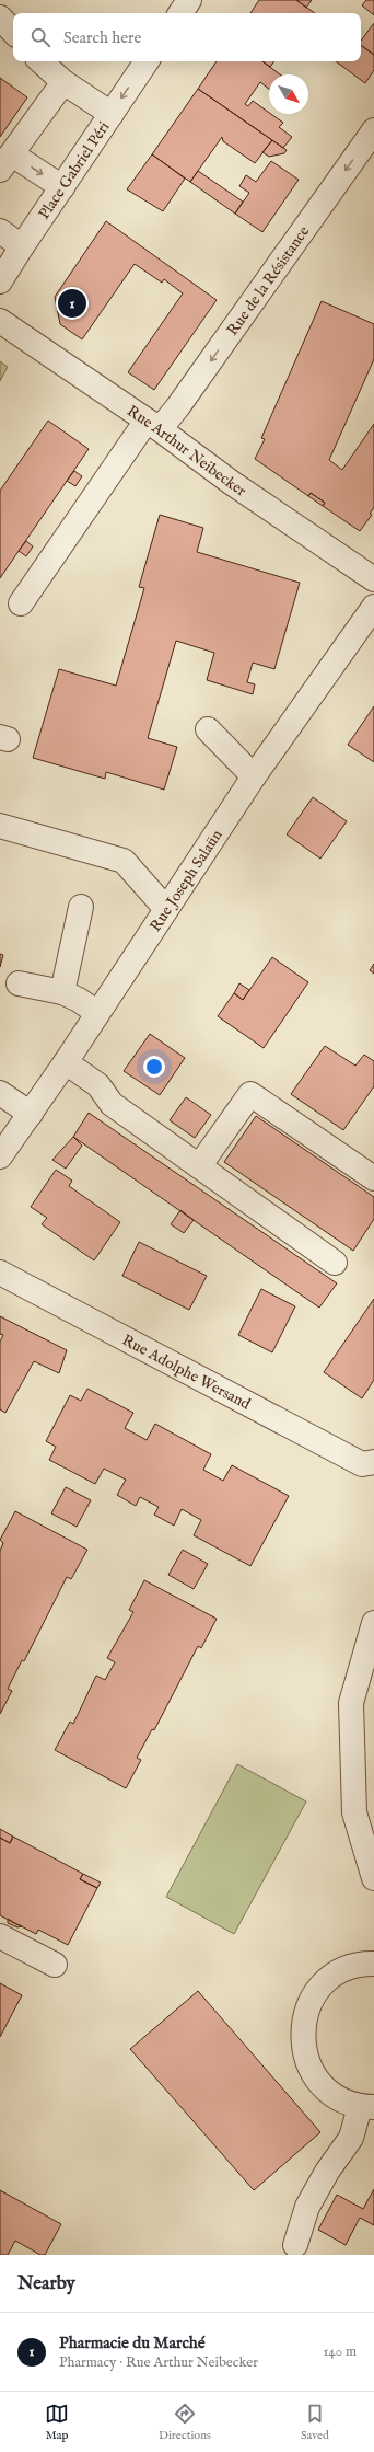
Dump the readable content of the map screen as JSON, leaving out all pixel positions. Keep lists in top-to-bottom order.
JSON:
{
  "streets": {
    "street": [
      "Place Gabriel Péri",
      "Rue de la Résistance",
      "Rue Arthur Neibecker",
      "Rue Joseph Salaün",
      "Rue Adolphe Wersand"
    ]
  },
  "crossings": [
    ["Rue de la Résistance", "Rue Arthur Neibecker"]
  ],
  "one_way": ["Rue de la Résistance"],
  "north": "bottom right",
  "page": {
    "search": "Search here",
    "pins": "1",
    "heading": "Nearby",
    "list": [
      {
        "mark": "1",
        "name": "Pharmacie du Marché",
        "note": "Pharmacy · Rue Arthur Neibecker",
        "value": "140 m"
      }
    ],
    "nav": ["Map", "Directions", "Saved"]
  }
}
